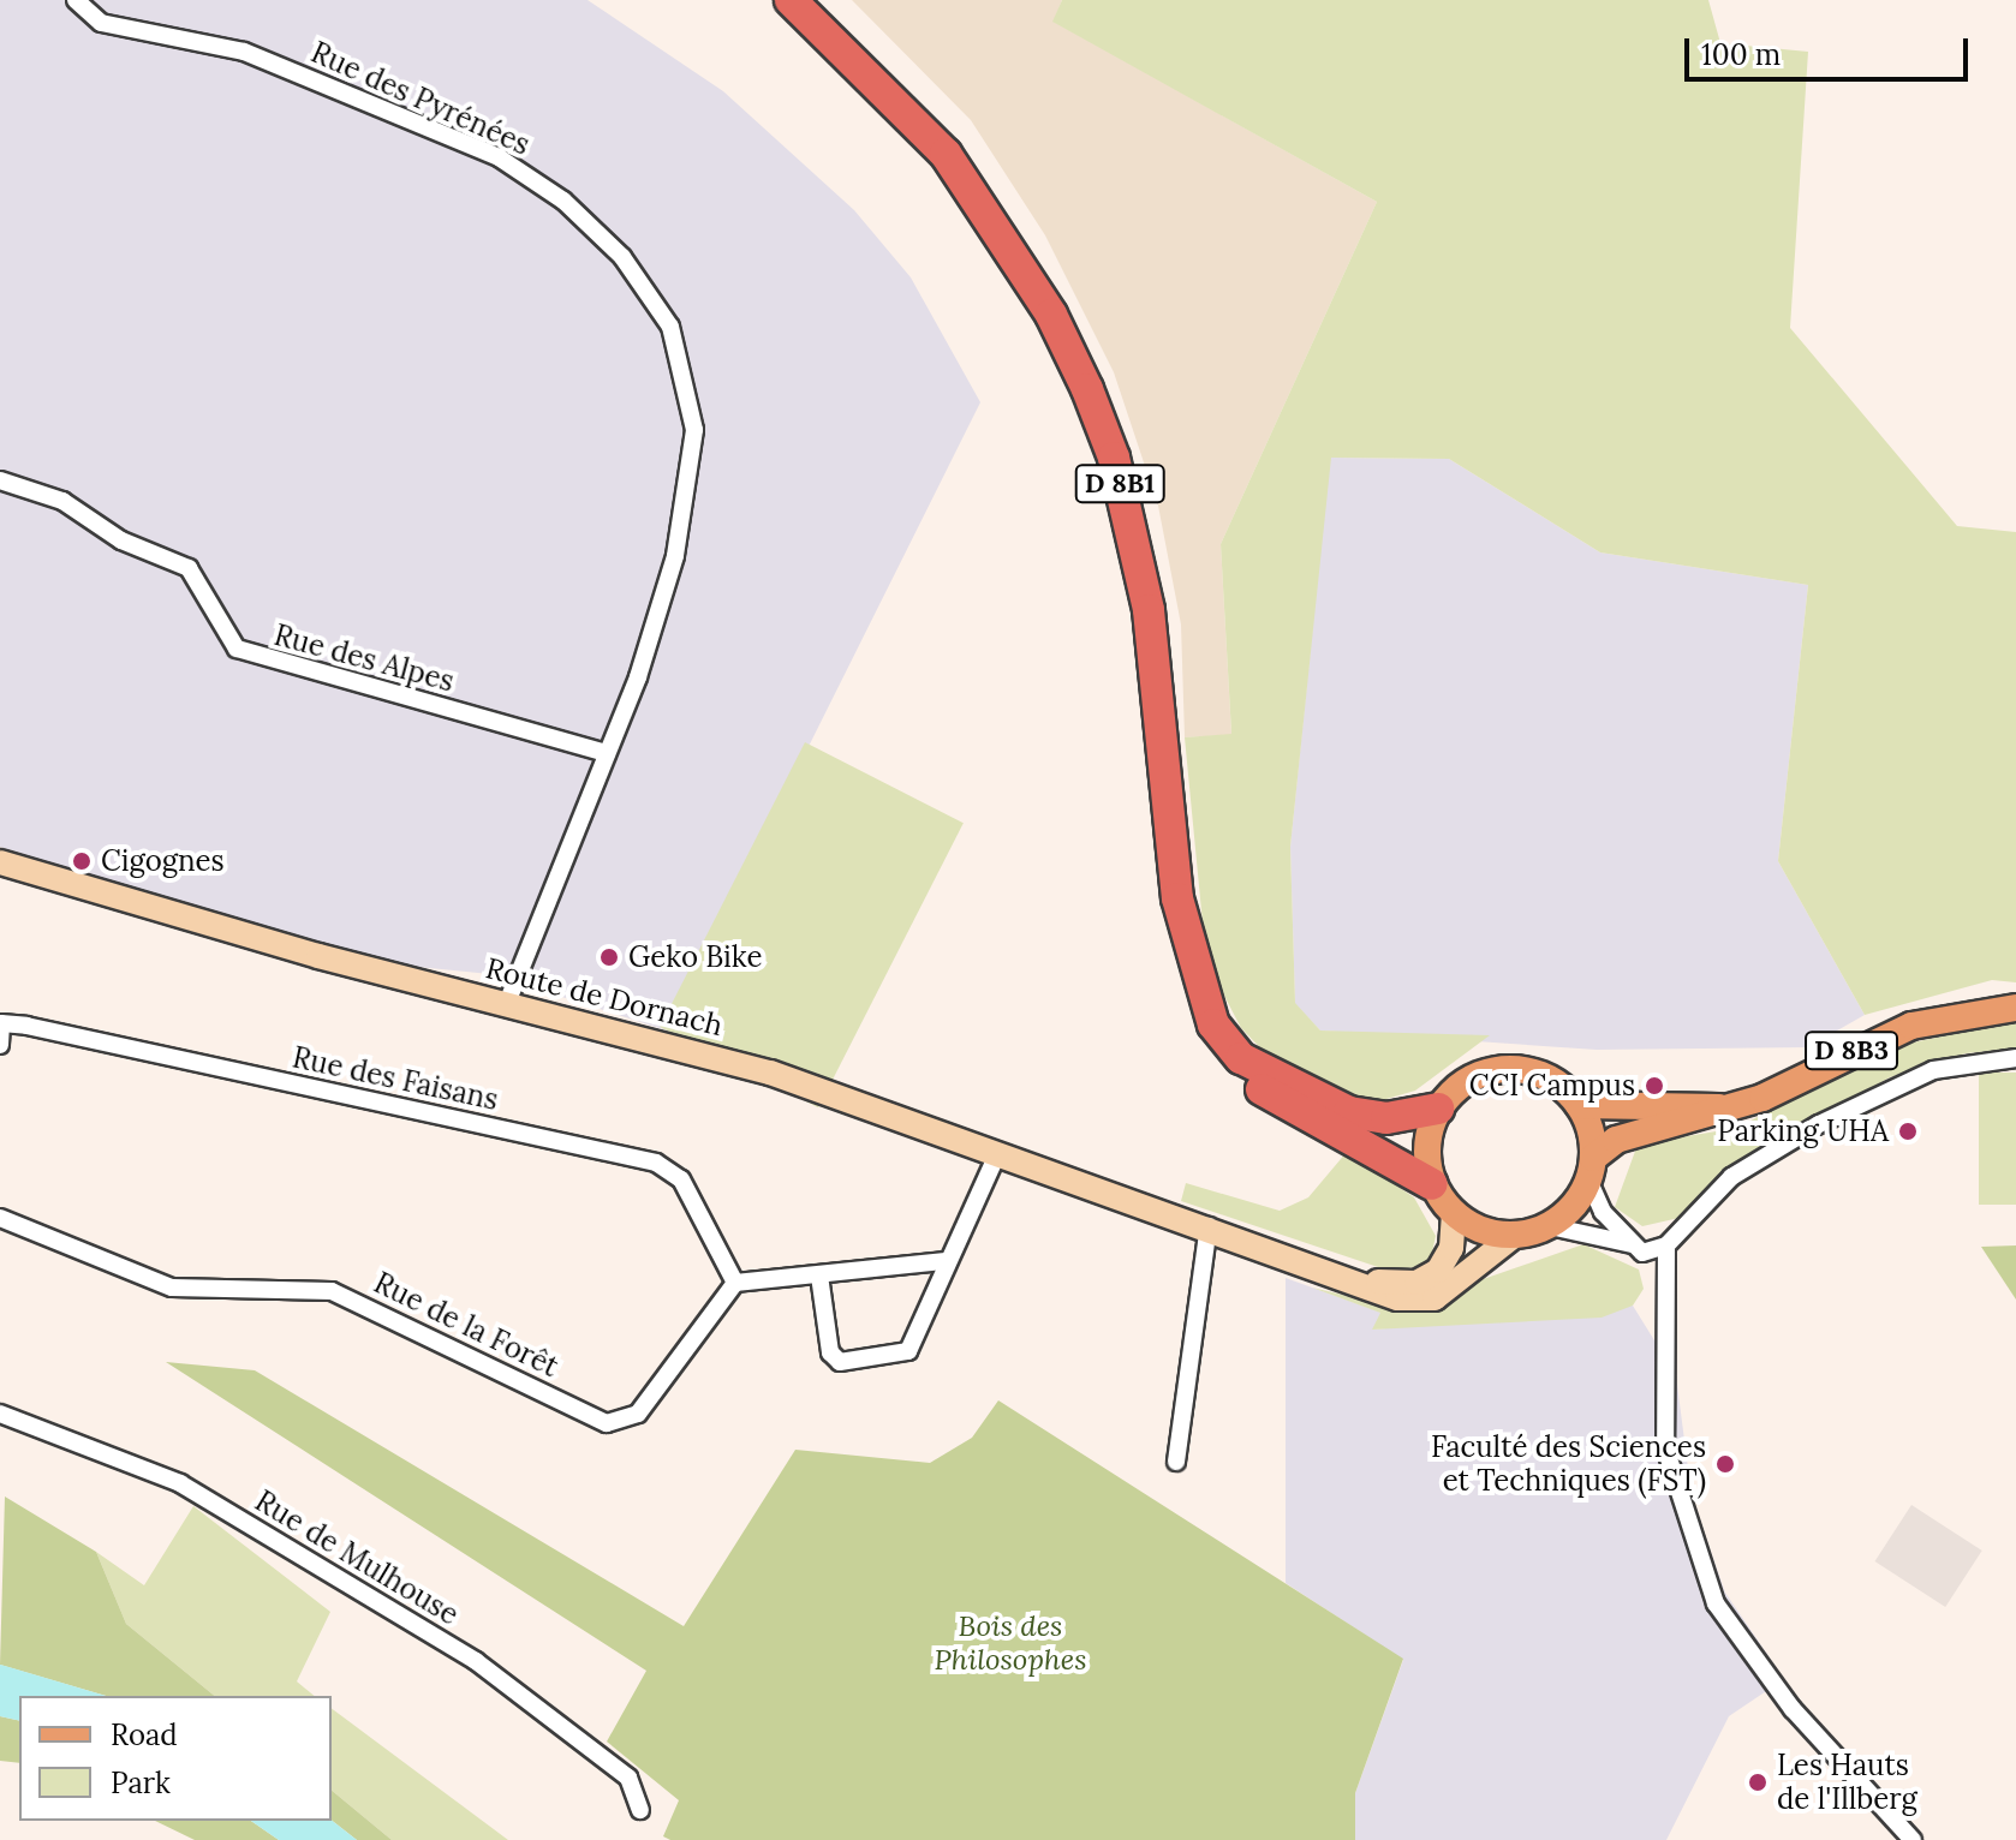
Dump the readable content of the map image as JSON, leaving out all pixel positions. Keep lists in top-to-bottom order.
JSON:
{
  "streets": {
    "highway": ["D 8B1"],
    "main road": ["Route de Dornach", "D 8B3"],
    "street": [
      "Rue des Pyrénées",
      "Rue des Alpes",
      "Rue des Faisans",
      "Rue de la Forêt",
      "Rue de Mulhouse"
    ]
  },
  "crossings": [
    ["Rue des Pyrénées", "Rue des Alpes"],
    ["Rue des Pyrénées", "Route de Dornach"],
    ["D 8B1", "D 8B3"],
    ["Rue des Faisans", "Rue de la Forêt"]
  ],
  "parks": ["Bois des Philosophes"],
  "places": [
    "Cigognes",
    "Geko Bike",
    "CCI Campus",
    "Parking UHA",
    "Faculté des Sciences et Techniques (FST)",
    "Les Hauts de l'Illberg"
  ],
  "legend": ["Road", "Park"],
  "scale_bar": "100 m"
}
